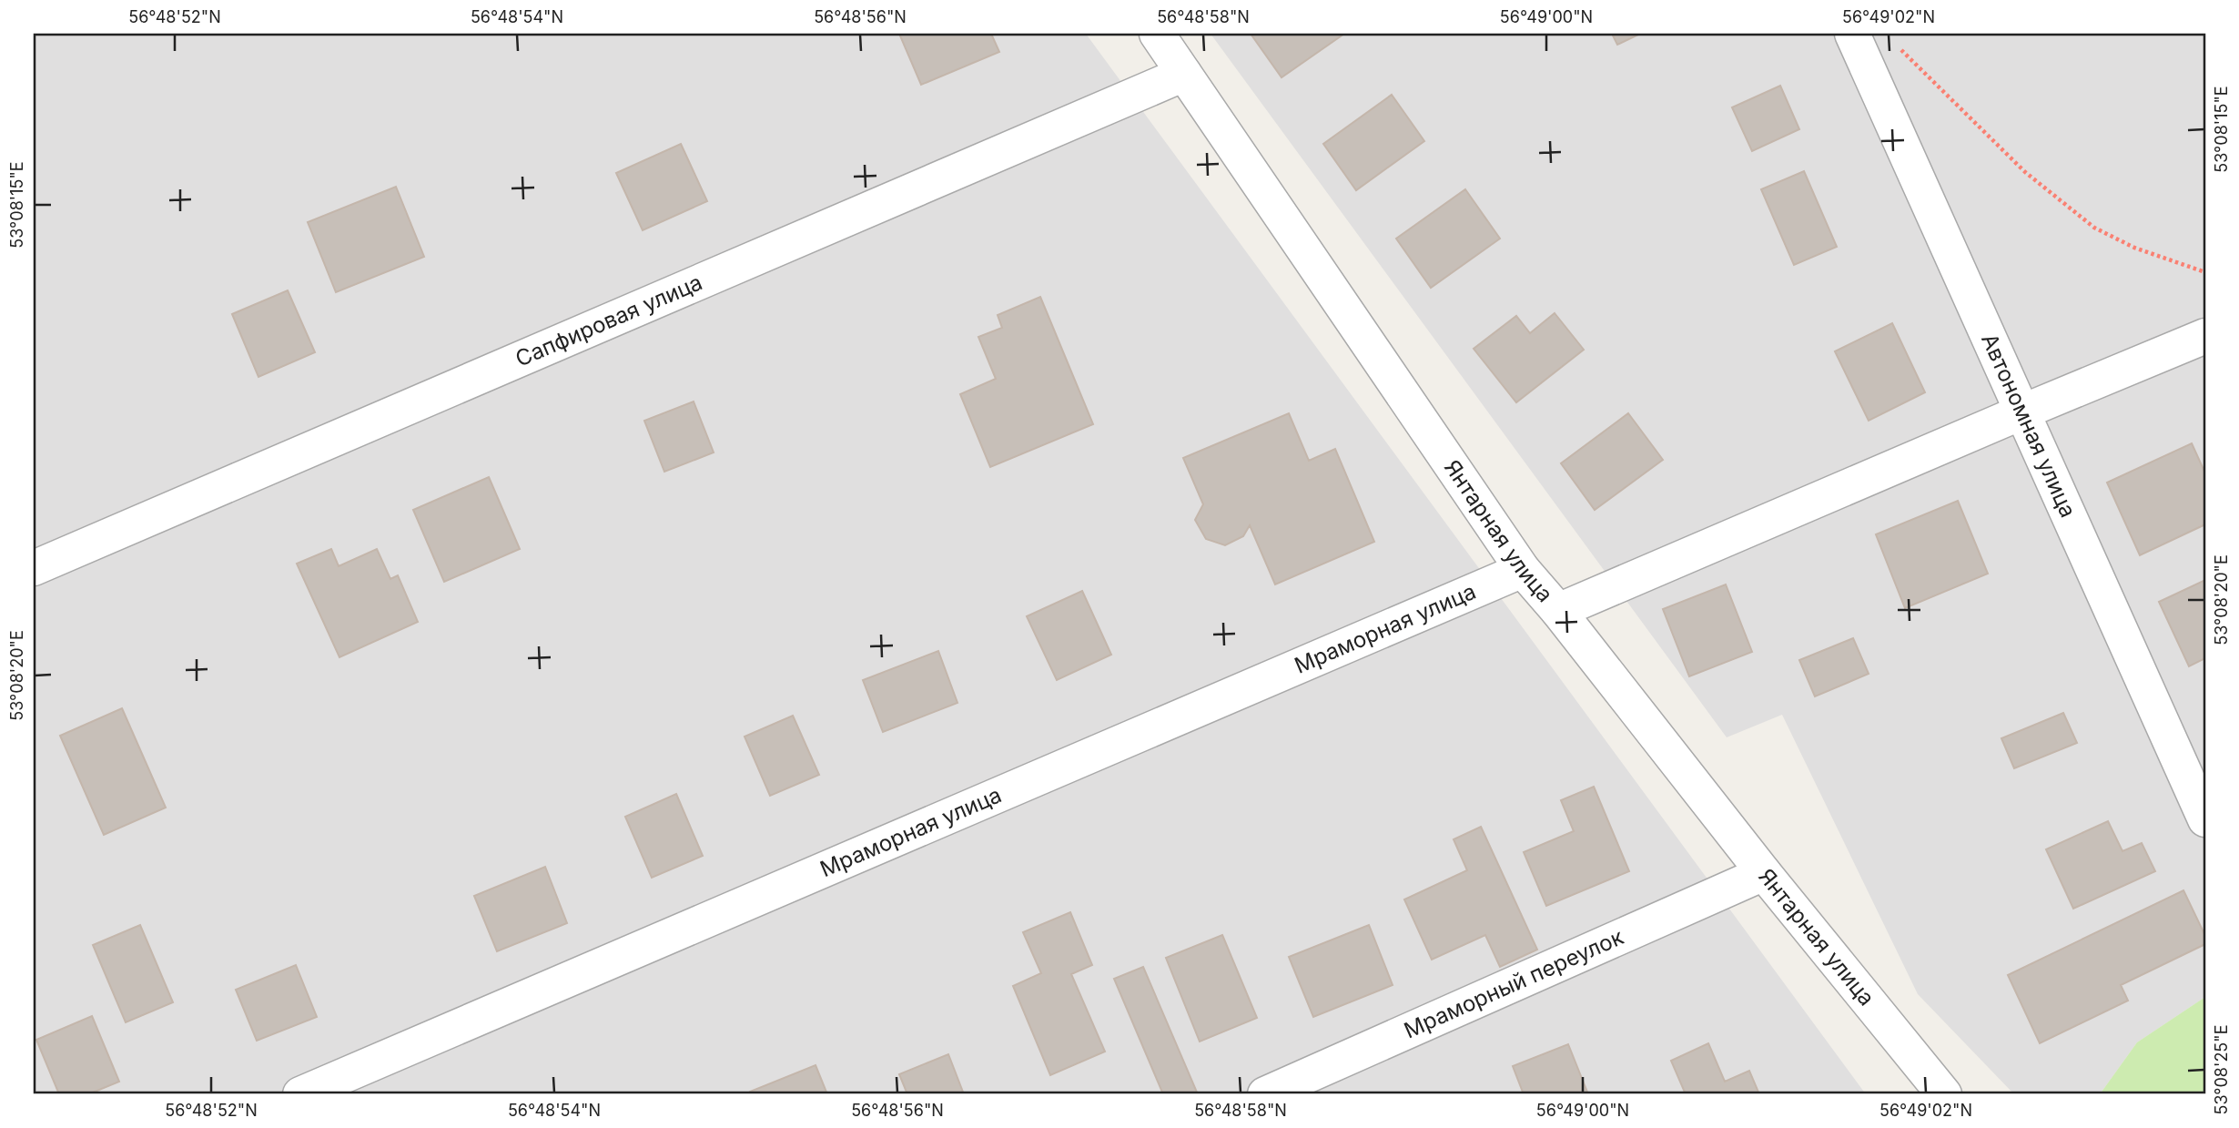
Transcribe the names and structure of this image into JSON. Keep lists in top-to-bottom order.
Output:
{
  "streets": {
    "street": [
      "Сапфировая улица",
      "Автономная улица",
      "Янтарная улица",
      "Мраморная улица",
      "Мраморный переулок"
    ]
  },
  "crossings": [
    ["Сапфировая улица", "Янтарная улица"],
    ["Янтарная улица", "Мраморная улица"],
    ["Янтарная улица", "Мраморный переулок"]
  ],
  "coordinates": [
    "56°48'52\"N",
    "56°48'54\"N",
    "56°48'56\"N",
    "56°48'58\"N",
    "56°49'00\"N",
    "56°49'02\"N",
    "53°08'15\"E",
    "53°08'20\"E",
    "53°08'25\"E"
  ]
}
